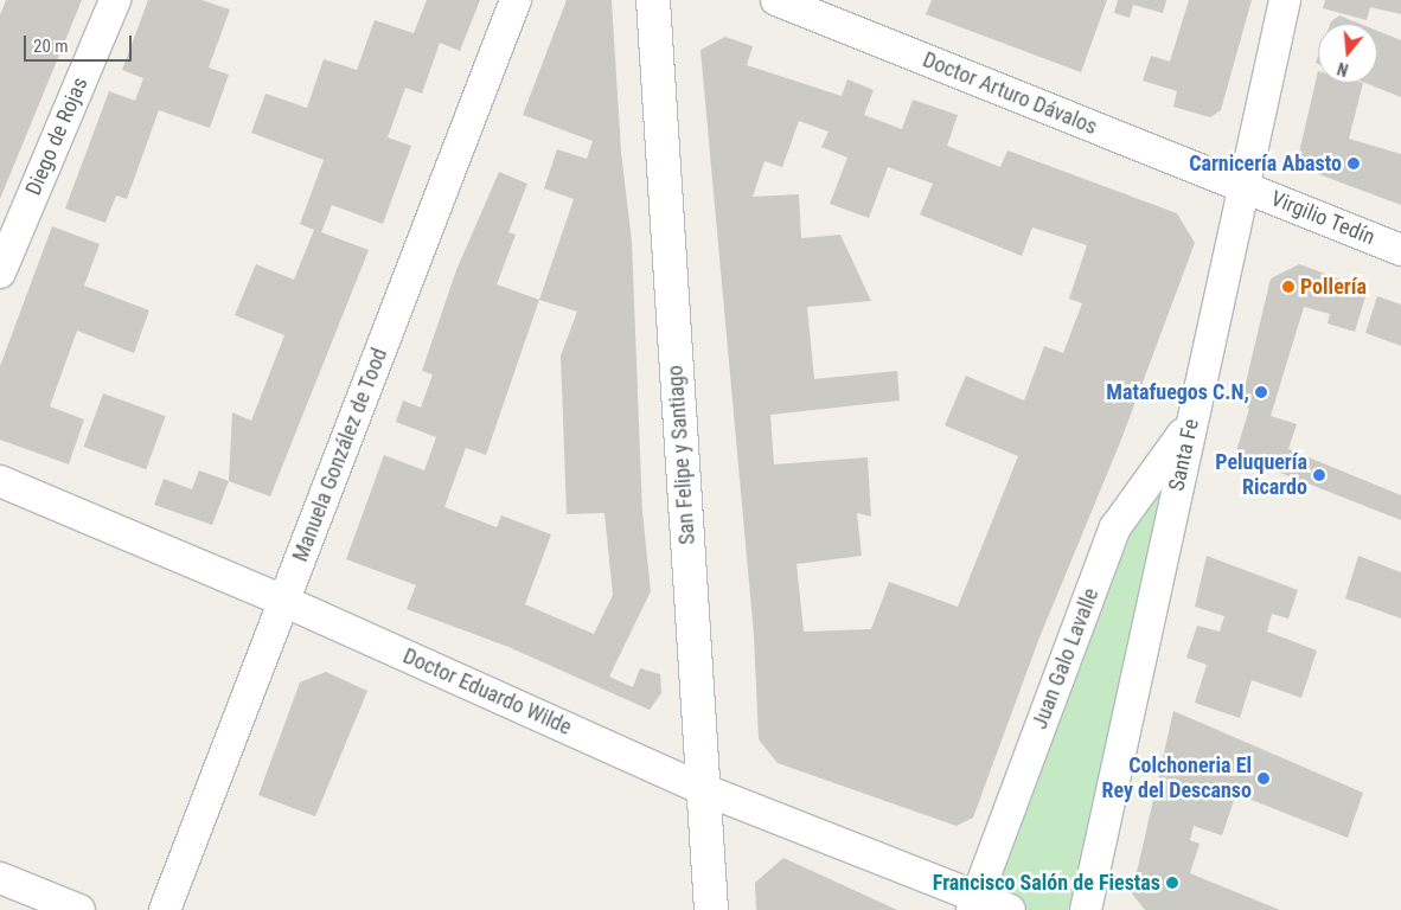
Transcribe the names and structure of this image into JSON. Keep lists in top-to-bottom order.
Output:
{
  "streets": {
    "street": [
      "Doctor Arturo Dávalos",
      "Diego de Rojas",
      "Virgilio Tedín",
      "Manuela González de Tood",
      "San Felipe y Santiago",
      "Santa Fe",
      "Juan Galo Lavalle",
      "Doctor Eduardo Wilde"
    ]
  },
  "crossings": [
    ["Doctor Arturo Dávalos", "Virgilio Tedín"],
    ["Doctor Arturo Dávalos", "Santa Fe"],
    ["Virgilio Tedín", "Santa Fe"],
    ["Manuela González de Tood", "Doctor Eduardo Wilde"],
    ["San Felipe y Santiago", "Doctor Eduardo Wilde"],
    ["Santa Fe", "Juan Galo Lavalle"],
    ["Juan Galo Lavalle", "Doctor Eduardo Wilde"]
  ],
  "places": [
    "Carnicería Abasto",
    "Pollería",
    "Matafuegos C.N,",
    "Peluquería Ricardo",
    "Colchoneria El Rey del Descanso",
    "Francisco Salón de Fiestas"
  ],
  "scale_bar": "20 m",
  "north": "bottom"
}
